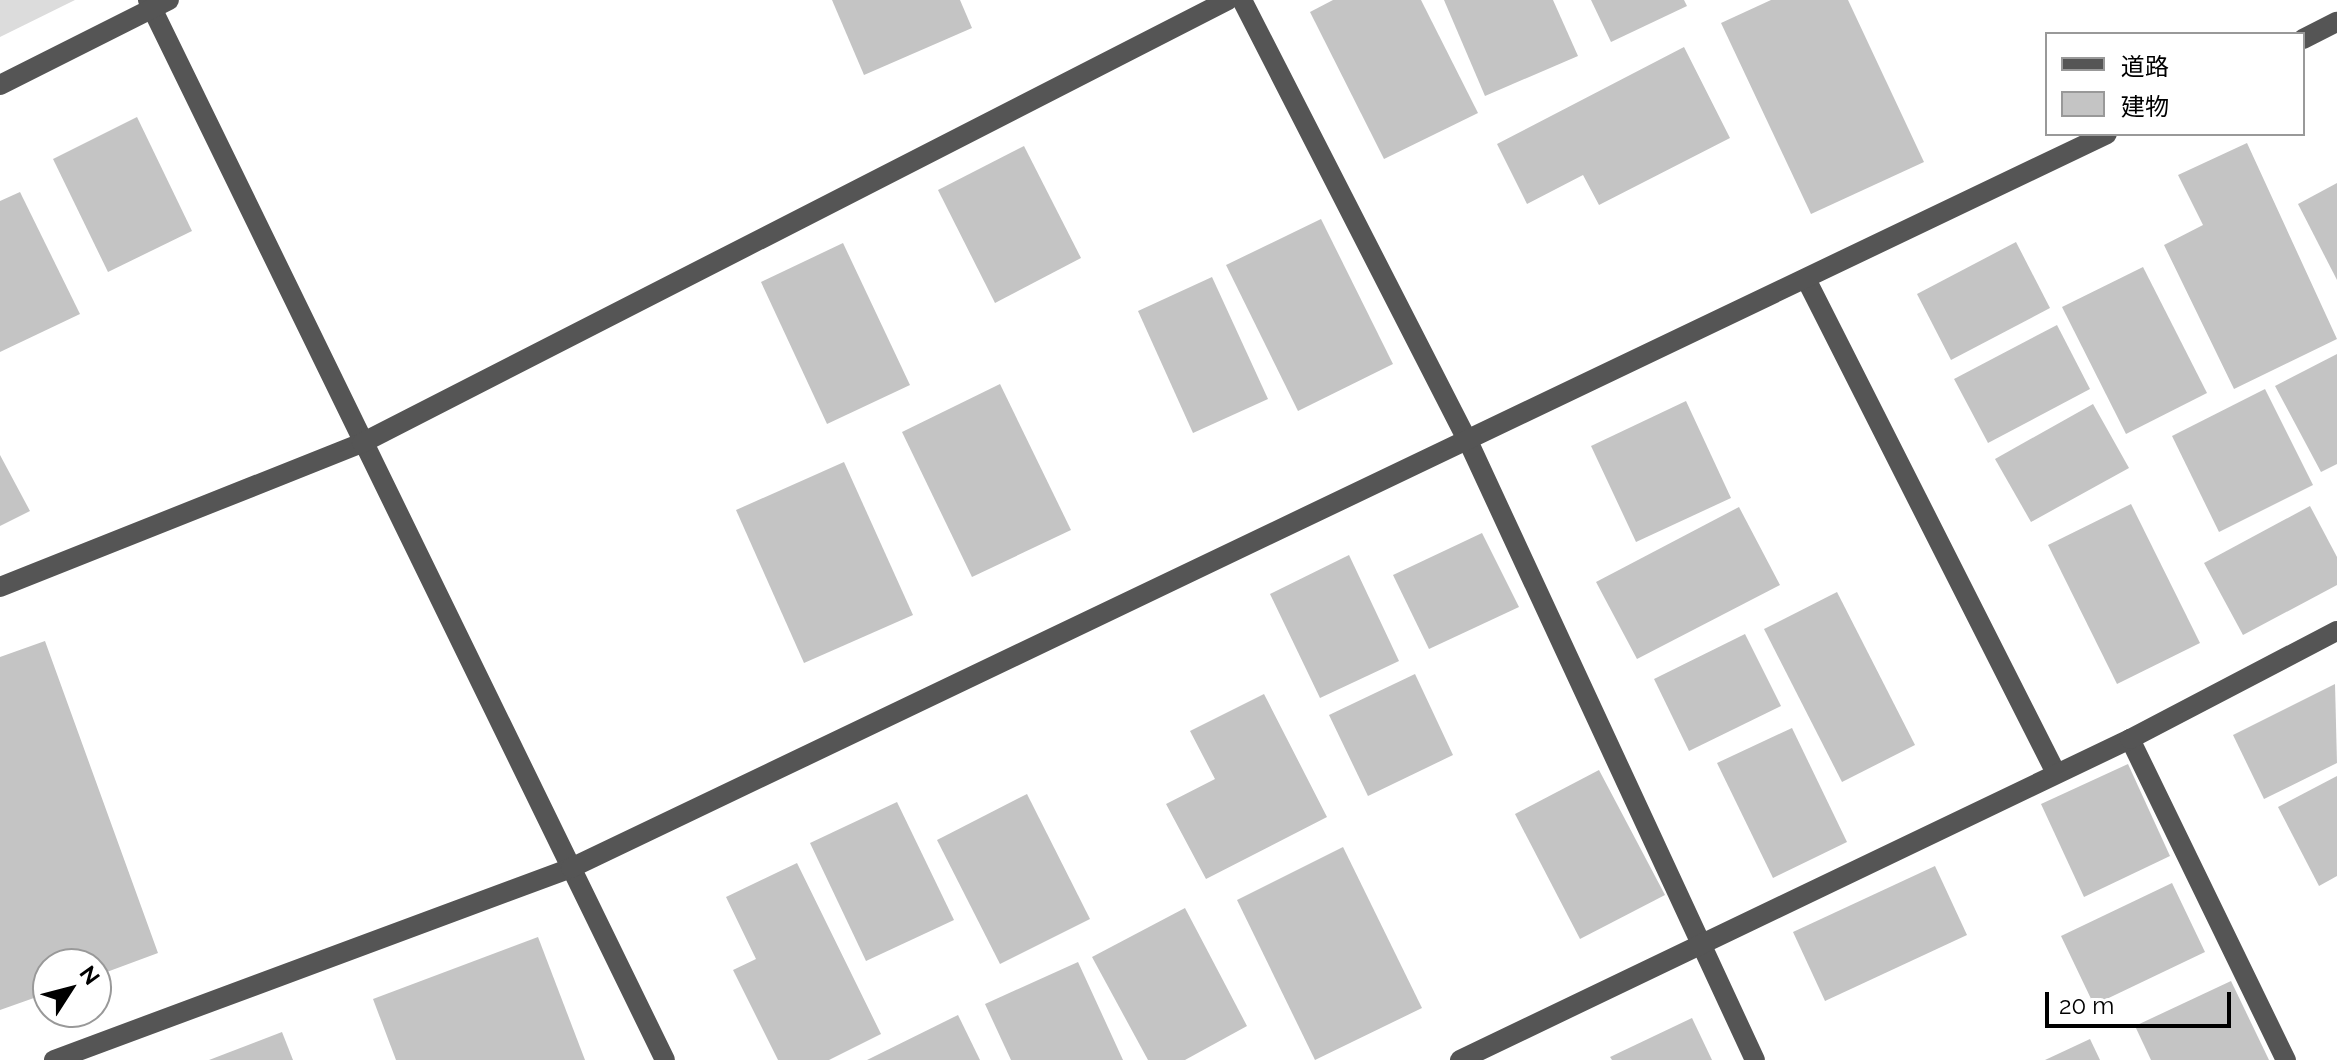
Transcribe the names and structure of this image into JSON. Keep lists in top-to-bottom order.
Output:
{
  "legend": ["道路", "建物"],
  "scale_bar": "20 m",
  "north": "top right"
}
